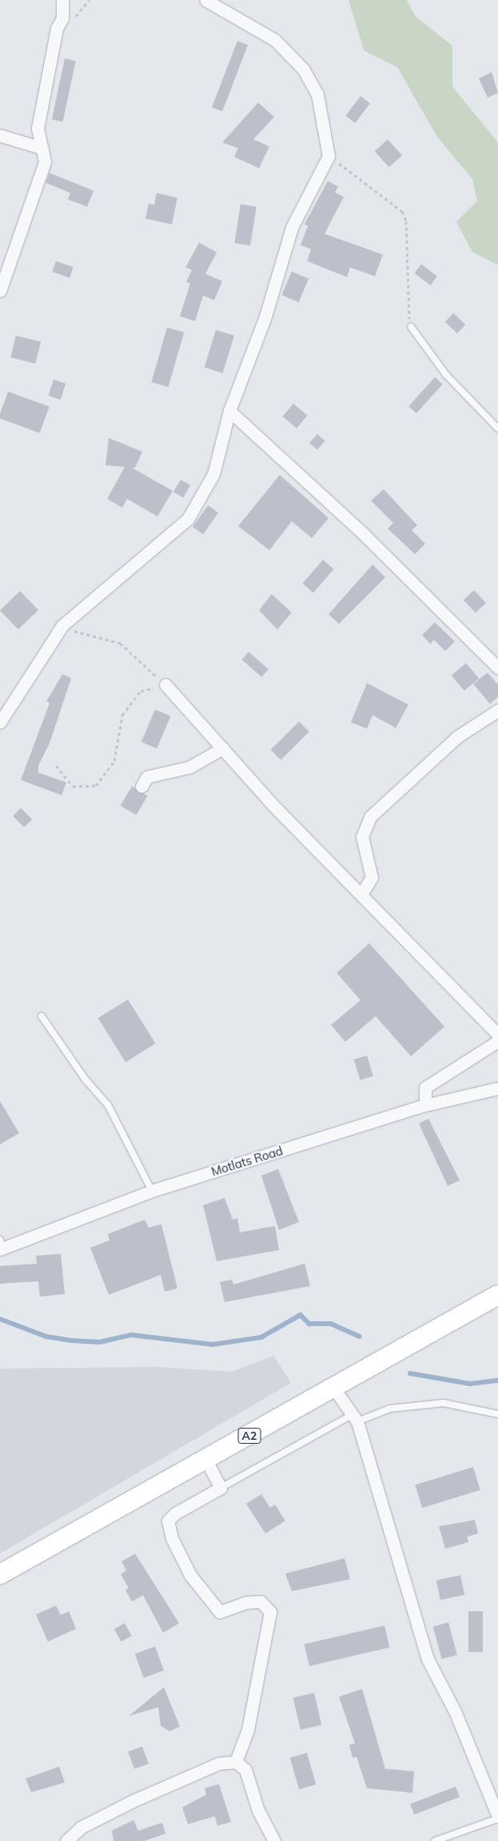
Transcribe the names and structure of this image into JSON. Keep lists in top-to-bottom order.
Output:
{
  "streets": {
    "main road": ["A2"],
    "street": ["Motlats Road"]
  }
}
